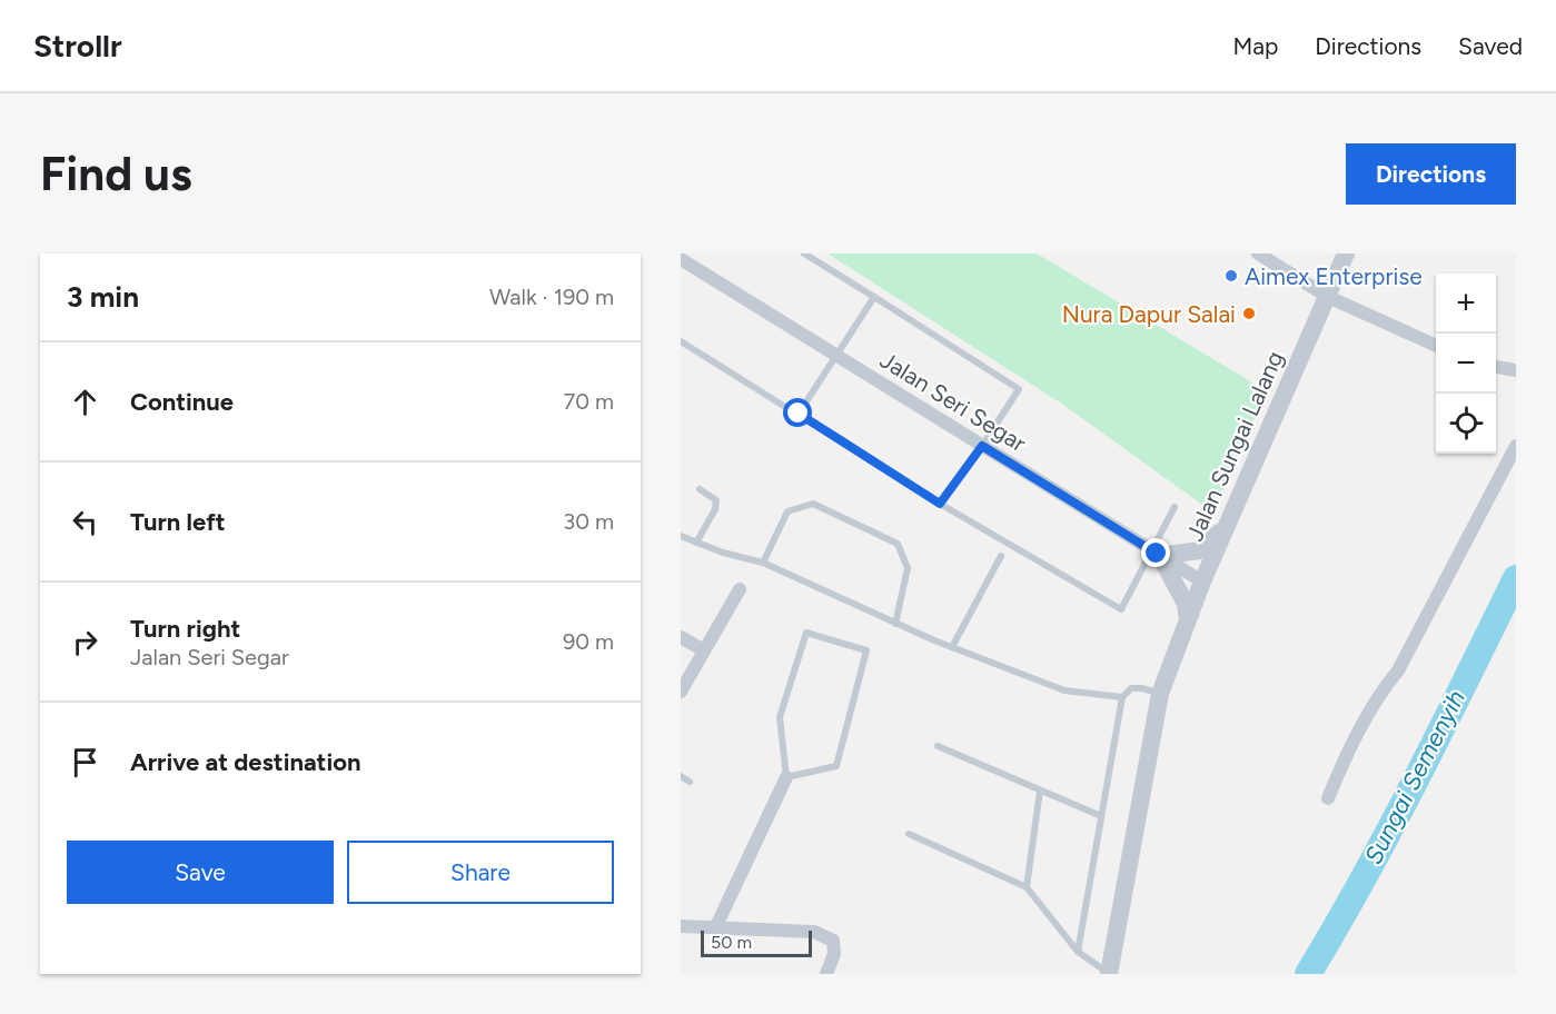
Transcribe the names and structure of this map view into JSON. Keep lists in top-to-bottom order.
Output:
{
  "streets": {
    "street": ["Jalan Seri Segar", "Jalan Sungai Lalang"]
  },
  "crossings": [
    ["Jalan Seri Segar", "Jalan Sungai Lalang"]
  ],
  "water": ["Sungai Semenyih"],
  "places": ["Aimex Enterprise", "Nura Dapur Salai"],
  "scale_bar": "50 m",
  "page": {
    "header": "Strollr",
    "nav": ["Map", "Directions", "Saved"],
    "buttons": [
      "Directions",
      ["Save", "Share"]
    ],
    "title": "Find us",
    "heading": ["3 min", "Walk · 190 m"],
    "map_buttons": ["+", "−"],
    "list": [
      ["Continue", "70 m"],
      ["Turn left", "30 m"],
      ["Turn right", "Jalan Seri Segar", "90 m"],
      "Arrive at destination"
    ],
    "scale": "50 m"
  }
}
